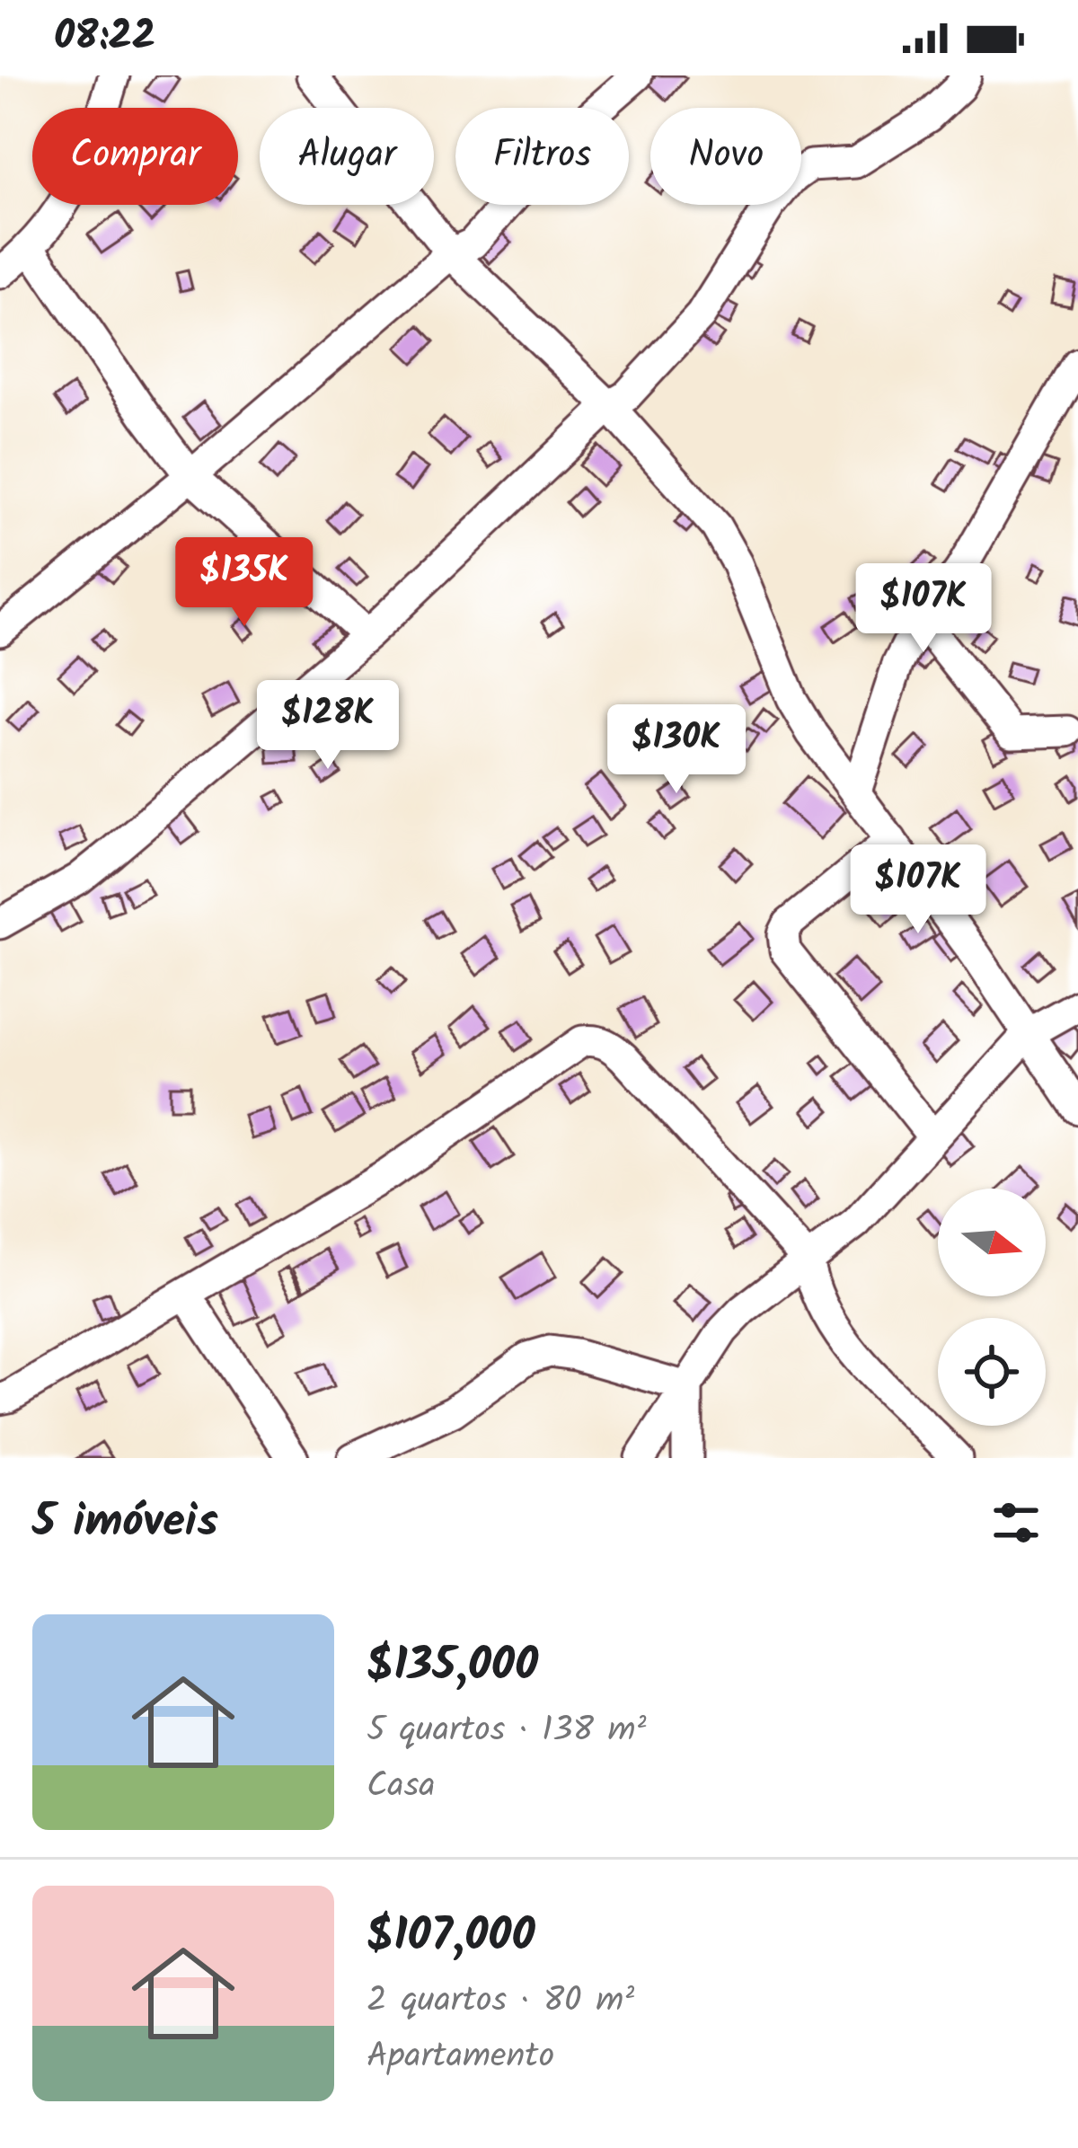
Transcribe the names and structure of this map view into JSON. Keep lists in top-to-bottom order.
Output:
{
  "north": "right",
  "page": {
    "status": "08:22",
    "chip": [
      "Comprar",
      "Alugar",
      "Filtros",
      "Novo"
    ],
    "price": [
      "$135K",
      "$107K",
      "$128K",
      "$130K",
      "$107K"
    ],
    "heading": "5 imóveis",
    "list": [
      {
        "name": "$135,000",
        "note": "5 quartos · 138 m² · Casa"
      },
      {
        "name": "$107,000",
        "note": "2 quartos · 80 m² · Apartamento"
      }
    ]
  }
}
